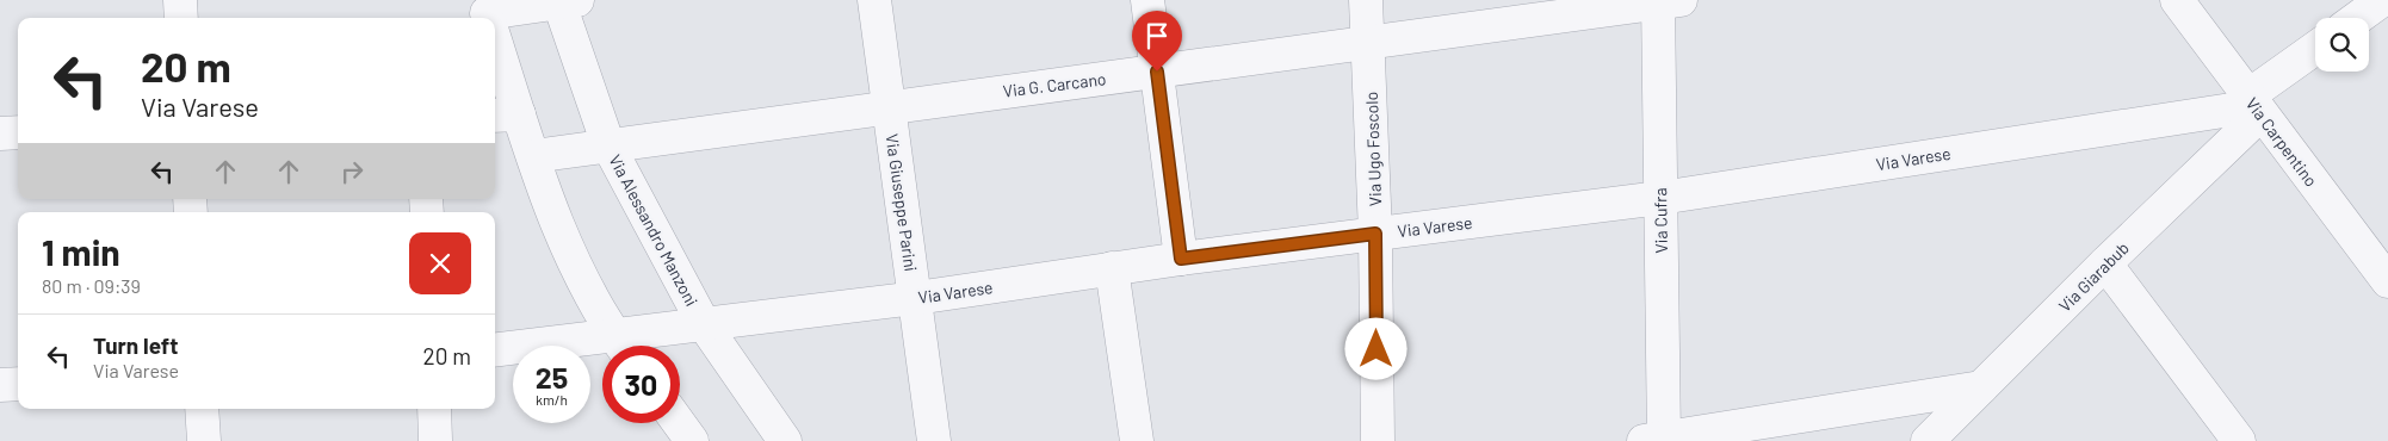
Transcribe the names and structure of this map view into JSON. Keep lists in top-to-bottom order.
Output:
{
  "streets": {
    "street": [
      "Via G. Carcano",
      "Via Carpentino",
      "Via Ugo Foscolo",
      "Via Varese",
      "Via Giuseppe Parini",
      "Via Cufra",
      "Via Alessandro Manzoni",
      "Via Giarabub"
    ]
  },
  "crossings": [
    ["Via G. Carcano", "Via Ugo Foscolo"],
    ["Via G. Carcano", "Via Giuseppe Parini"],
    ["Via G. Carcano", "Via Cufra"],
    ["Via G. Carcano", "Via Alessandro Manzoni"],
    ["Via Carpentino", "Via Varese"],
    ["Via Carpentino", "Via Giarabub"],
    ["Via Ugo Foscolo", "Via Varese"],
    ["Via Varese", "Via Giuseppe Parini"],
    ["Via Varese", "Via Cufra"],
    ["Via Varese", "Via Alessandro Manzoni"],
    ["Via Varese", "Via Giarabub"]
  ],
  "page": {
    "turn": ["20 m", "Via Varese"],
    "heading": ["1 min", "80 m · 09:39"],
    "list": [
      {
        "name": "Turn left",
        "note": "Via Varese",
        "value": "20 m"
      }
    ],
    "speed": "25 km/h",
    "limit": "30"
  }
}
